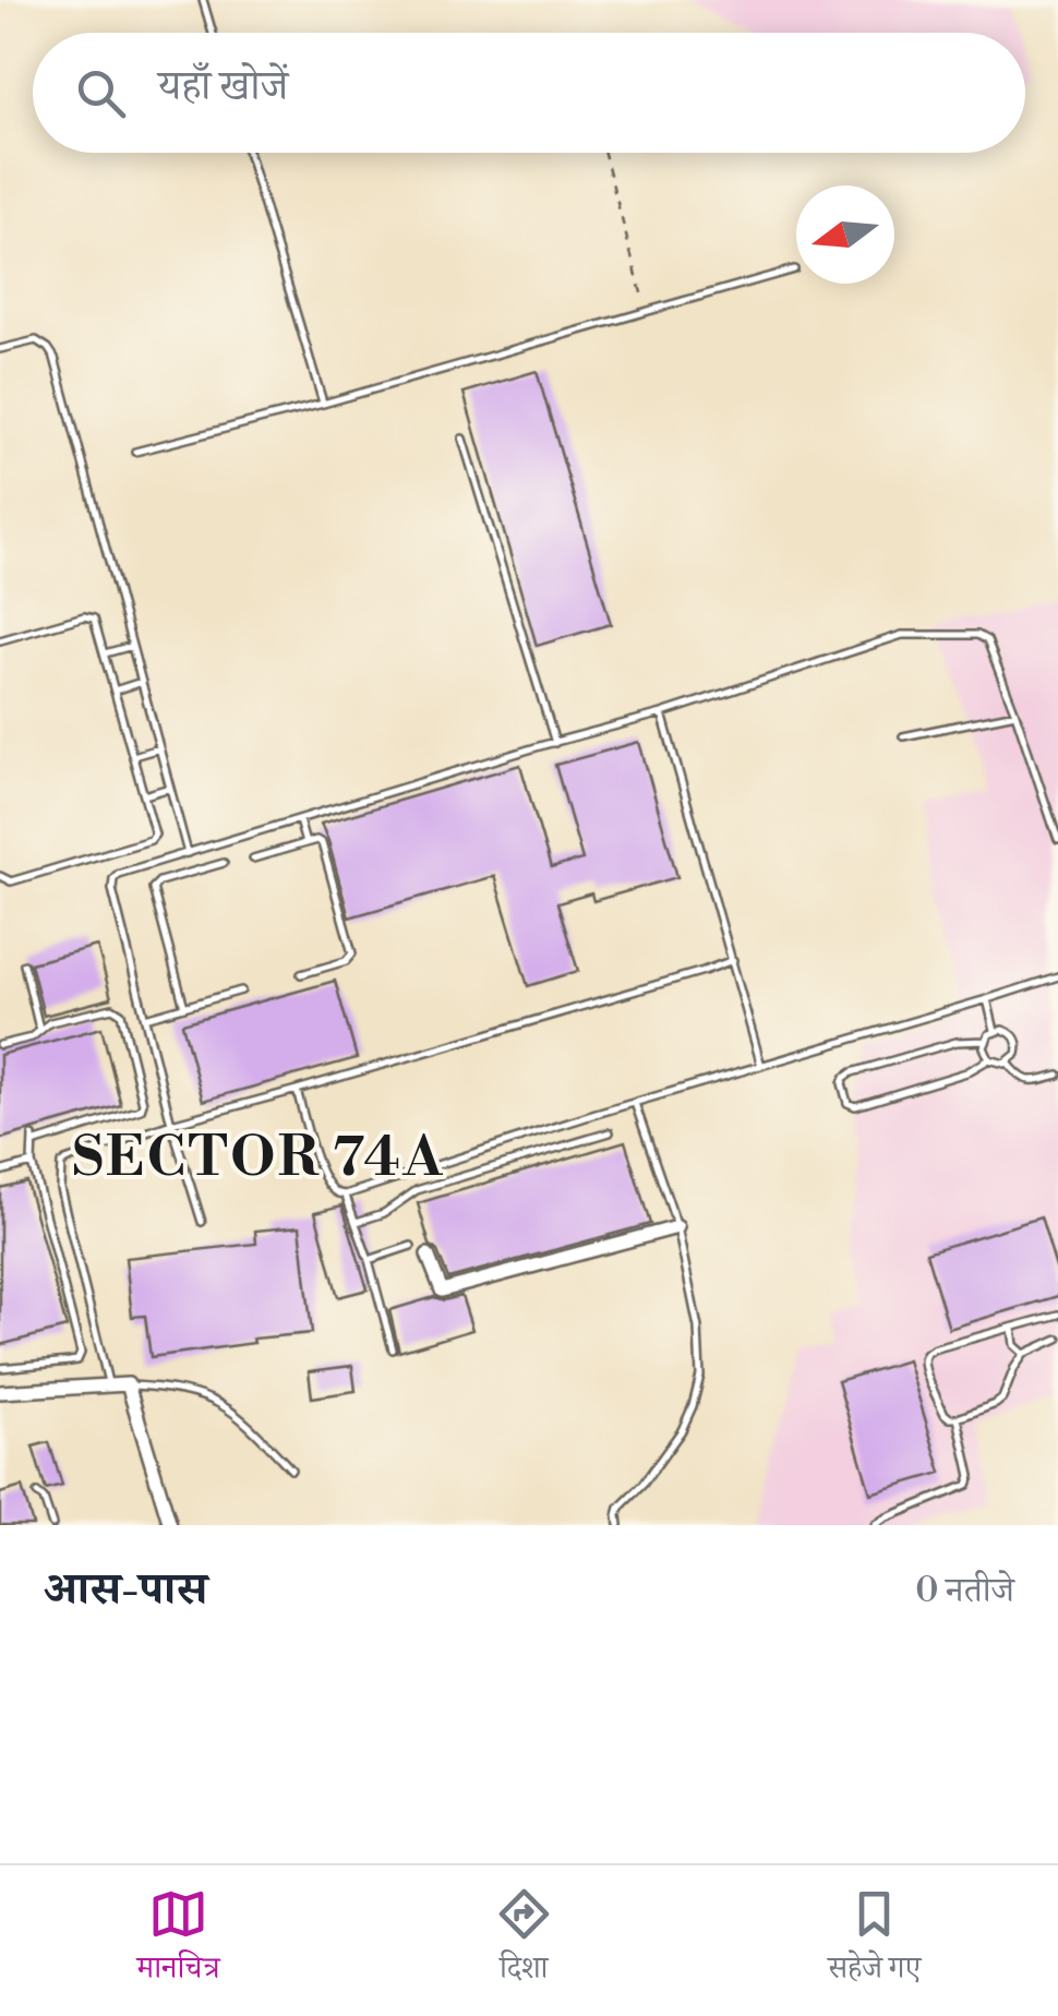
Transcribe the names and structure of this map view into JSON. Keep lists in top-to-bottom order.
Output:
{
  "districts": ["SECTOR 74A"],
  "north": "left",
  "page": {
    "search": "यहाँ खोजें",
    "heading": ["आस-पास", "0 नतीजे"],
    "nav": ["मानचित्र", "दिशा", "सहेजे गए"]
  }
}
